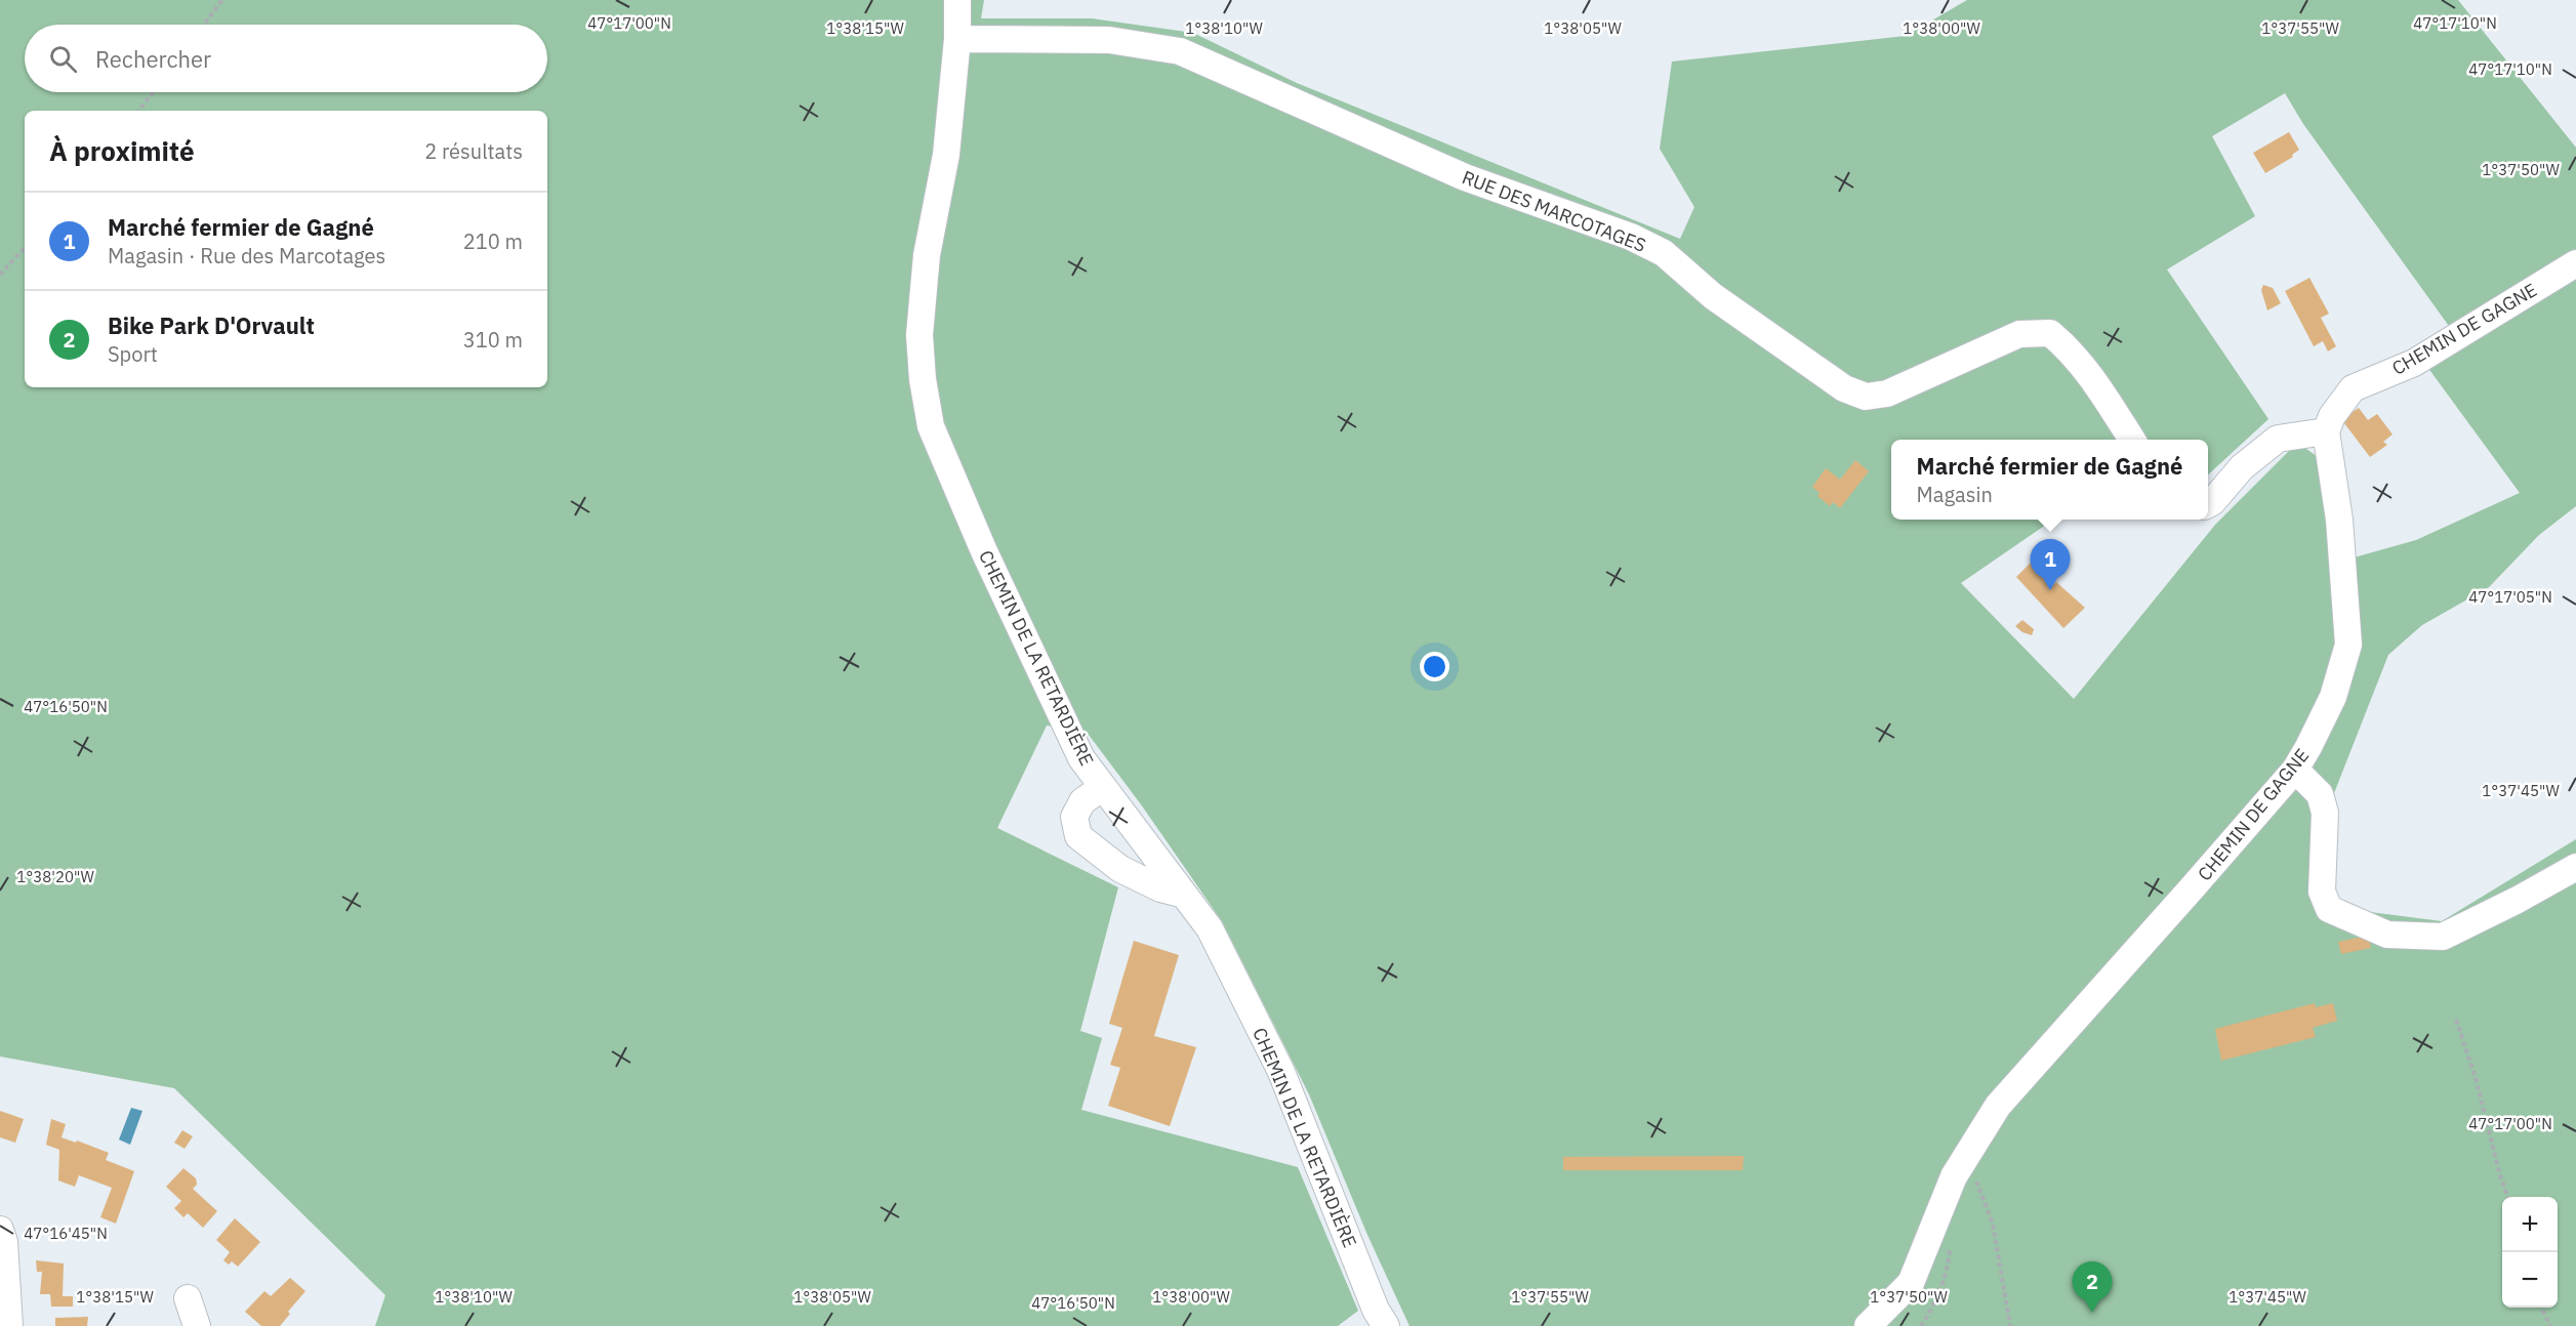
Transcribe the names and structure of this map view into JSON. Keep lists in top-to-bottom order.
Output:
{
  "streets": {
    "street": ["RUE DES MARCOTAGES", "CHEMIN DE GAGNE", "CHEMIN DE LA RETARDIÈRE"]
  },
  "crossings": [
    ["RUE DES MARCOTAGES", "CHEMIN DE LA RETARDIÈRE"]
  ],
  "page": {
    "search": "Rechercher",
    "heading": ["À proximité", "2 résultats"],
    "list": [
      {
        "mark": "1",
        "name": "Marché fermier de Gagné",
        "note": "Magasin · Rue des Marcotages",
        "value": "210 m"
      },
      {
        "mark": "2",
        "name": "Bike Park D'Orvault",
        "note": "Sport",
        "value": "310 m"
      }
    ],
    "popup": ["Marché fermier de Gagné", "Magasin"],
    "pins": ["1", "2"],
    "map_buttons": ["+", "−"]
  },
  "coordinates": [
    "47°17'00\"N",
    "47°17'10\"N",
    "1°38'15\"W",
    "1°38'00\"W",
    "1°38'10\"W",
    "1°38'05\"W",
    "1°37'55\"W",
    "1°37'50\"W",
    "47°17'05\"N",
    "47°16'50\"N",
    "1°37'45\"W",
    "1°38'20\"W",
    "47°16'45\"N"
  ]
}
